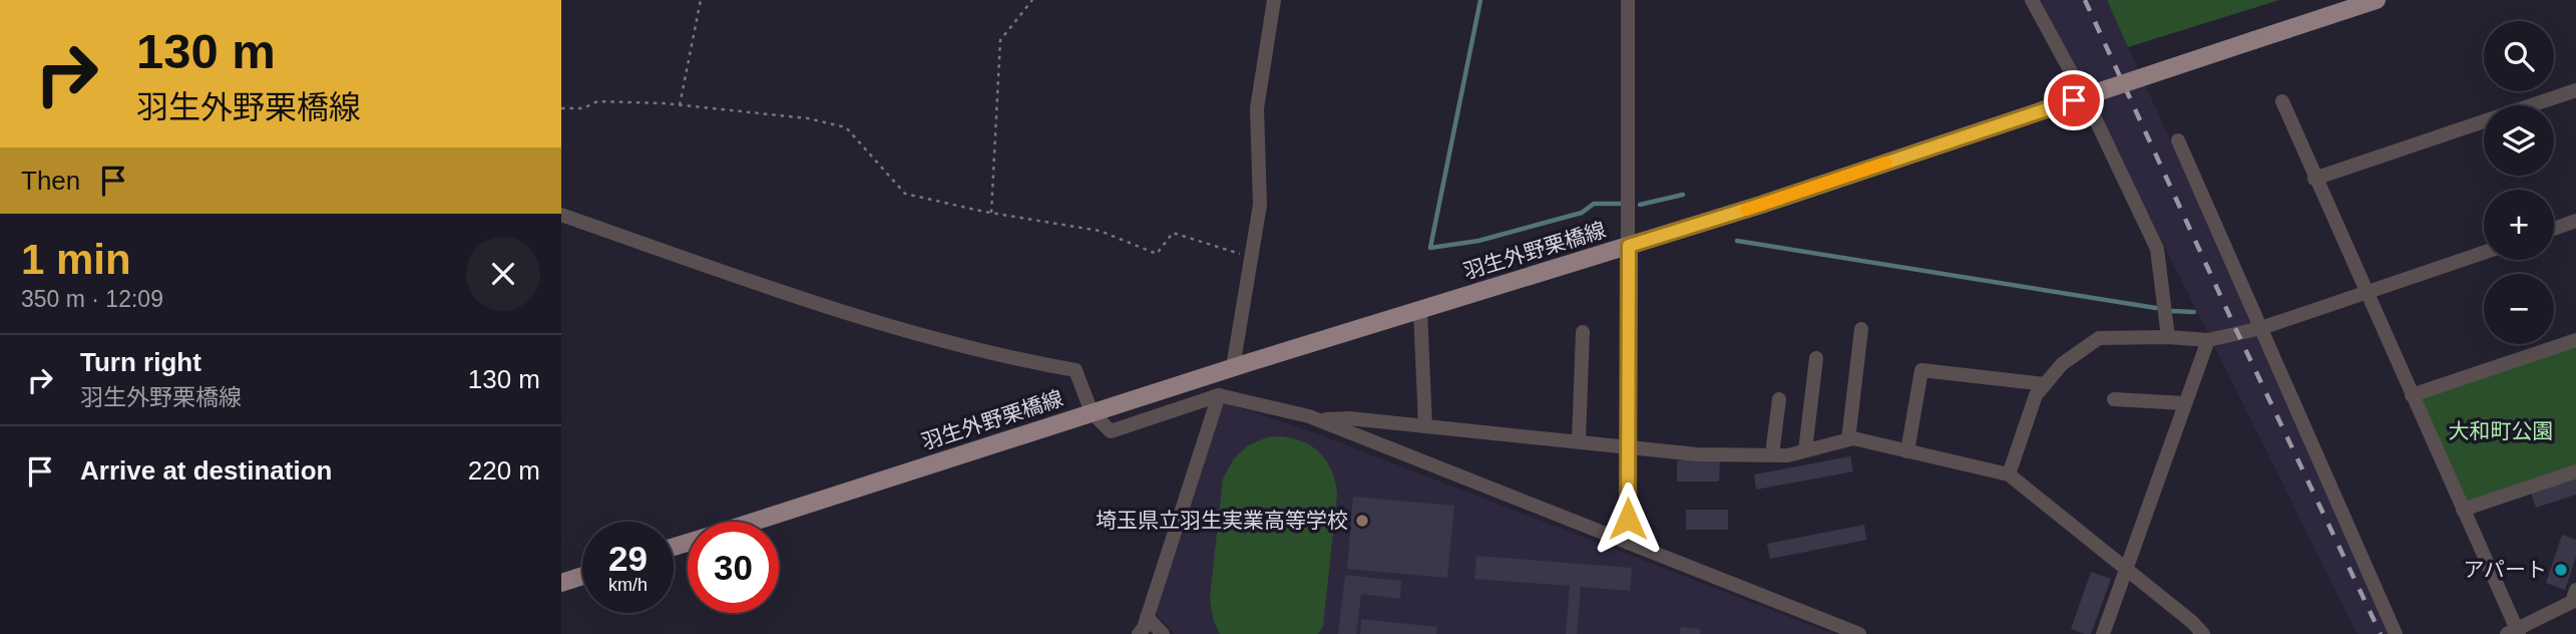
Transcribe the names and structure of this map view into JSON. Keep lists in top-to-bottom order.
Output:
{
  "streets": {
    "main road": ["羽生外野栗橋線"]
  },
  "parks": ["大和町公園"],
  "places": ["埼玉県立羽生実業高等学校", "アパート"],
  "page": {
    "turn": ["130 m", "羽生外野栗橋線"],
    "map_buttons": ["+", "−"],
    "then": "Then",
    "heading": ["1 min", "350 m · 12:09"],
    "list": [
      {
        "name": "Turn right",
        "note": "羽生外野栗橋線",
        "value": "130 m"
      },
      {
        "name": "Arrive at destination",
        "value": "220 m"
      }
    ],
    "speed": "29 km/h",
    "limit": "30"
  }
}
